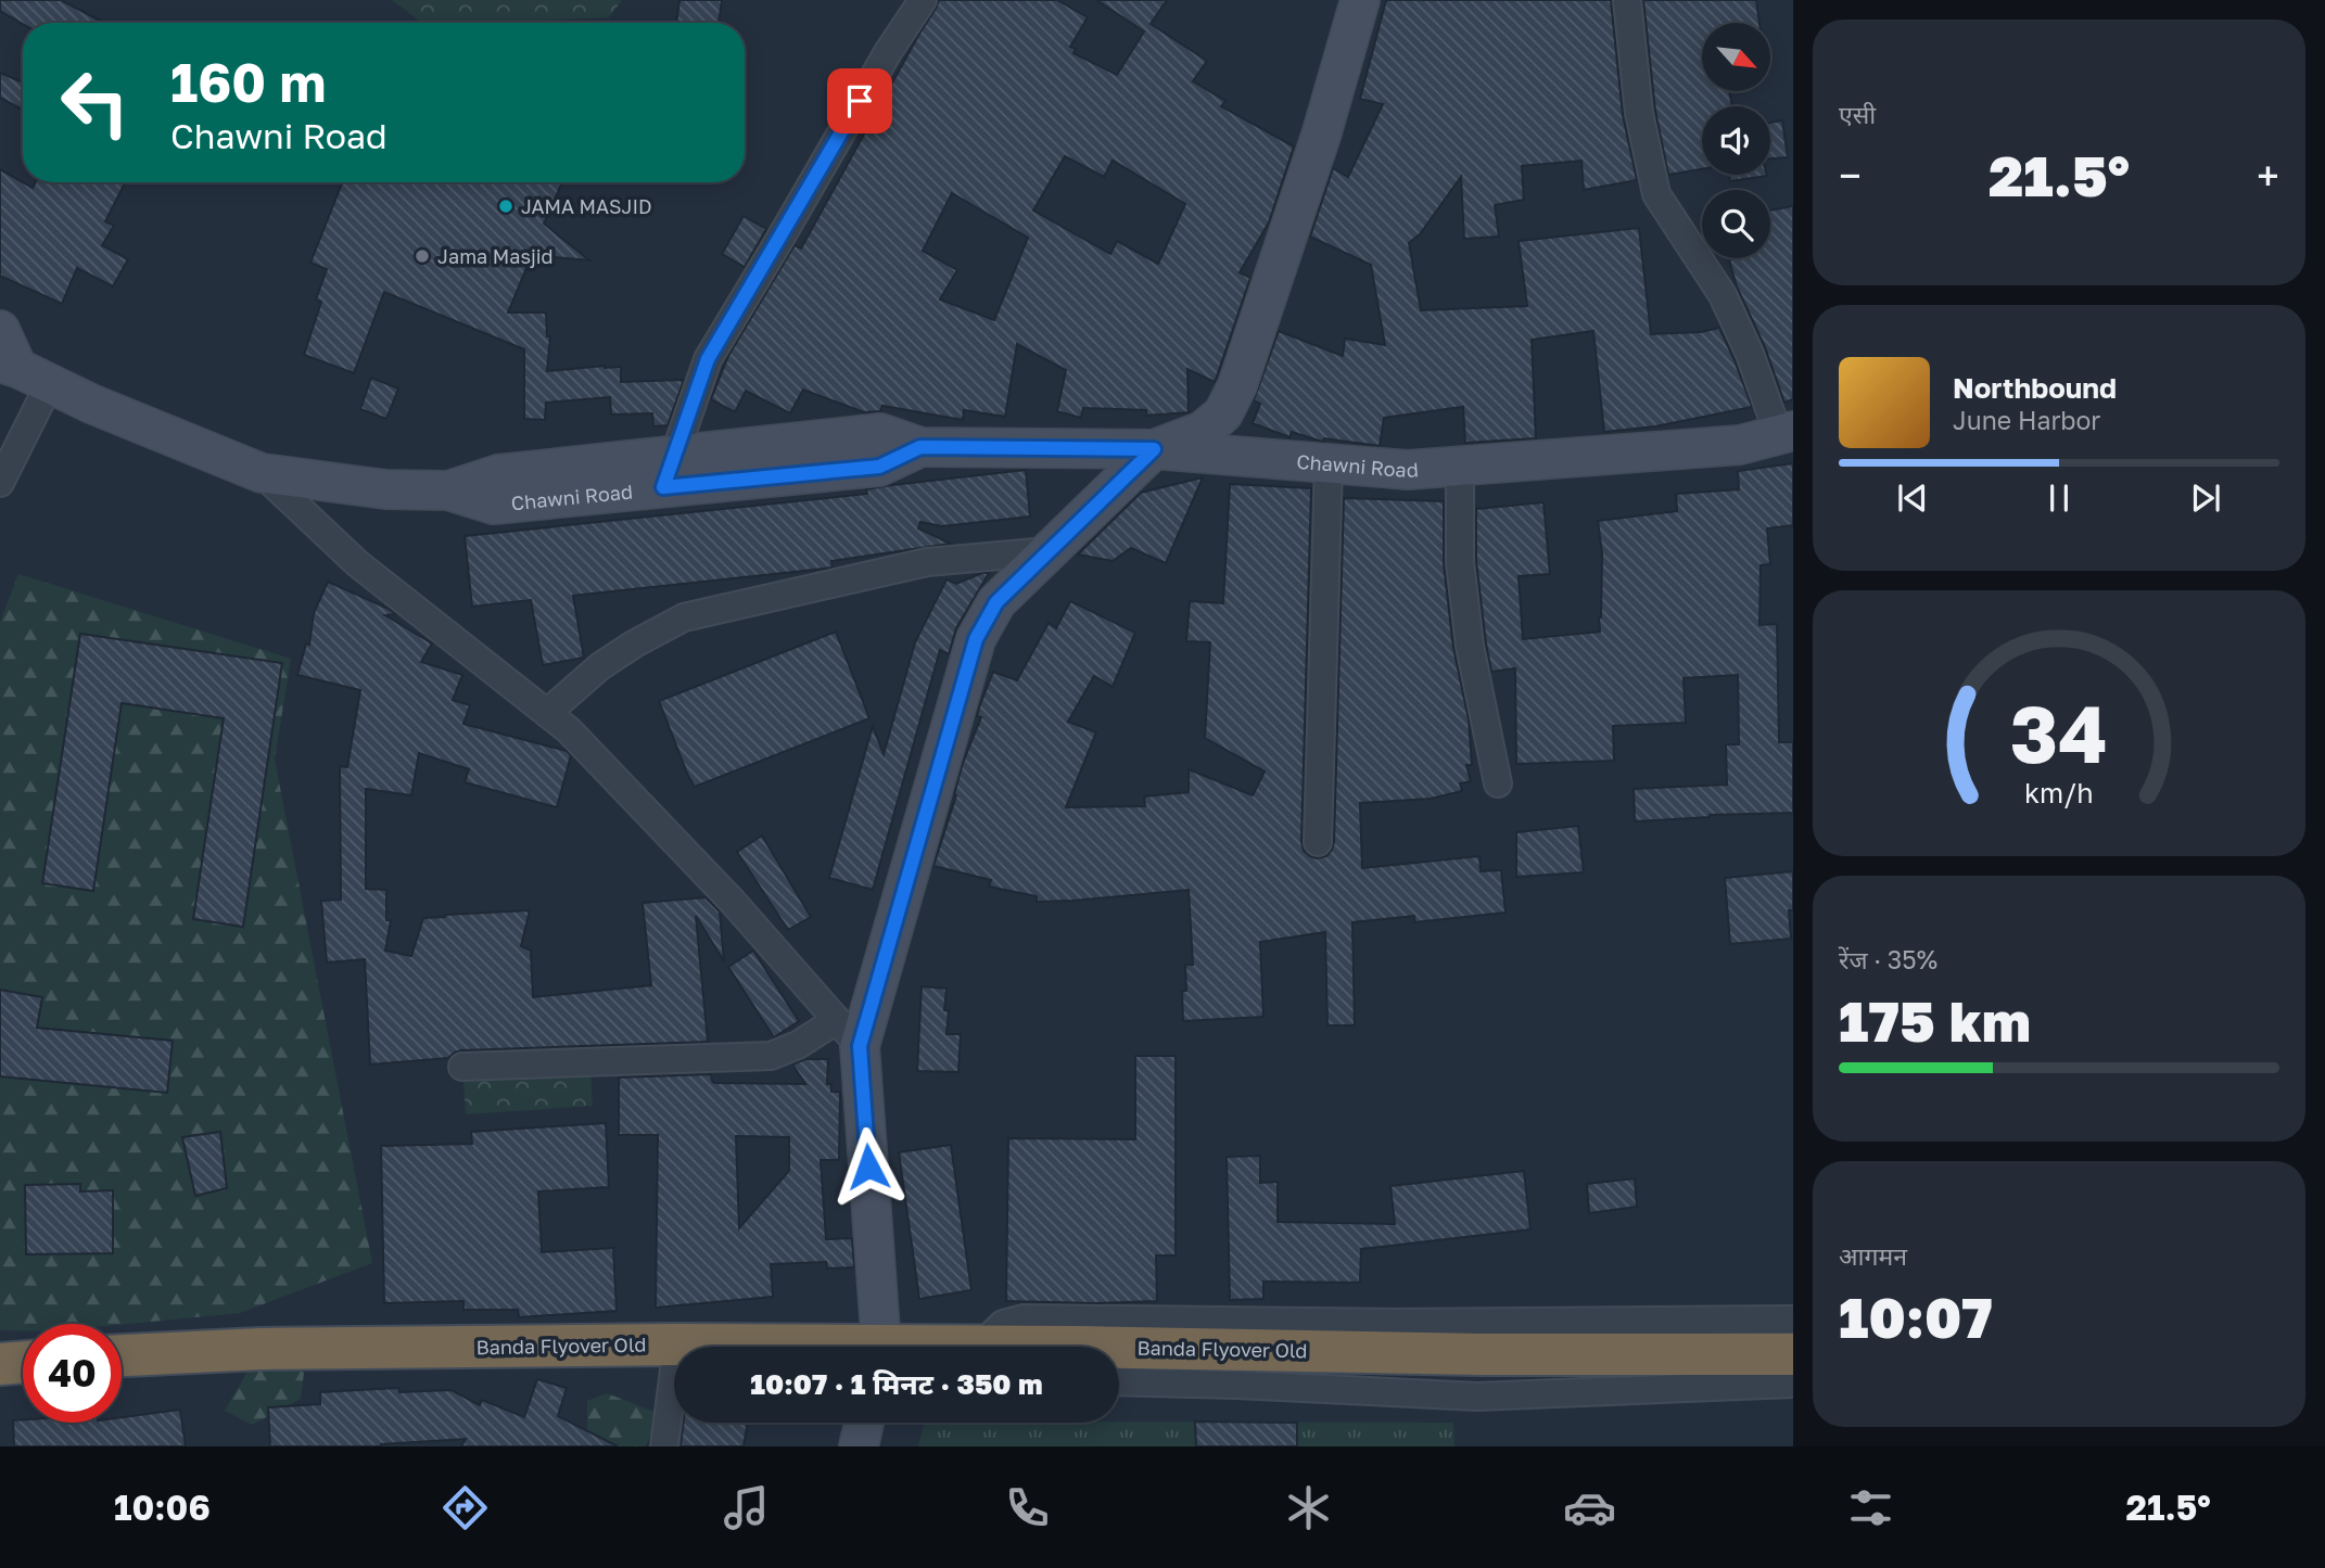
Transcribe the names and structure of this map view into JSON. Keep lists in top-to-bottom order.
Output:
{
  "streets": {
    "highway": ["Banda Flyover Old"],
    "street": ["Chawni Road"]
  },
  "places": ["JAMA MASJID", "Jama Masjid"],
  "north": "bottom right",
  "page": {
    "tile": [
      "एसी",
      ["रेंज · 35%", "175 km"],
      ["आगमन", "10:07"]
    ],
    "turn": ["160 m", "Chawni Road"],
    "heat": ["−", "21.5°", "+"],
    "song": ["Northbound", "June Harbor"],
    "limit": "40",
    "trip": "10:07 · 1 मिनट · 350 m",
    "tabs": ["10:06", "21.5°"],
    "gauge": ["34", "km/h"]
  }
}
